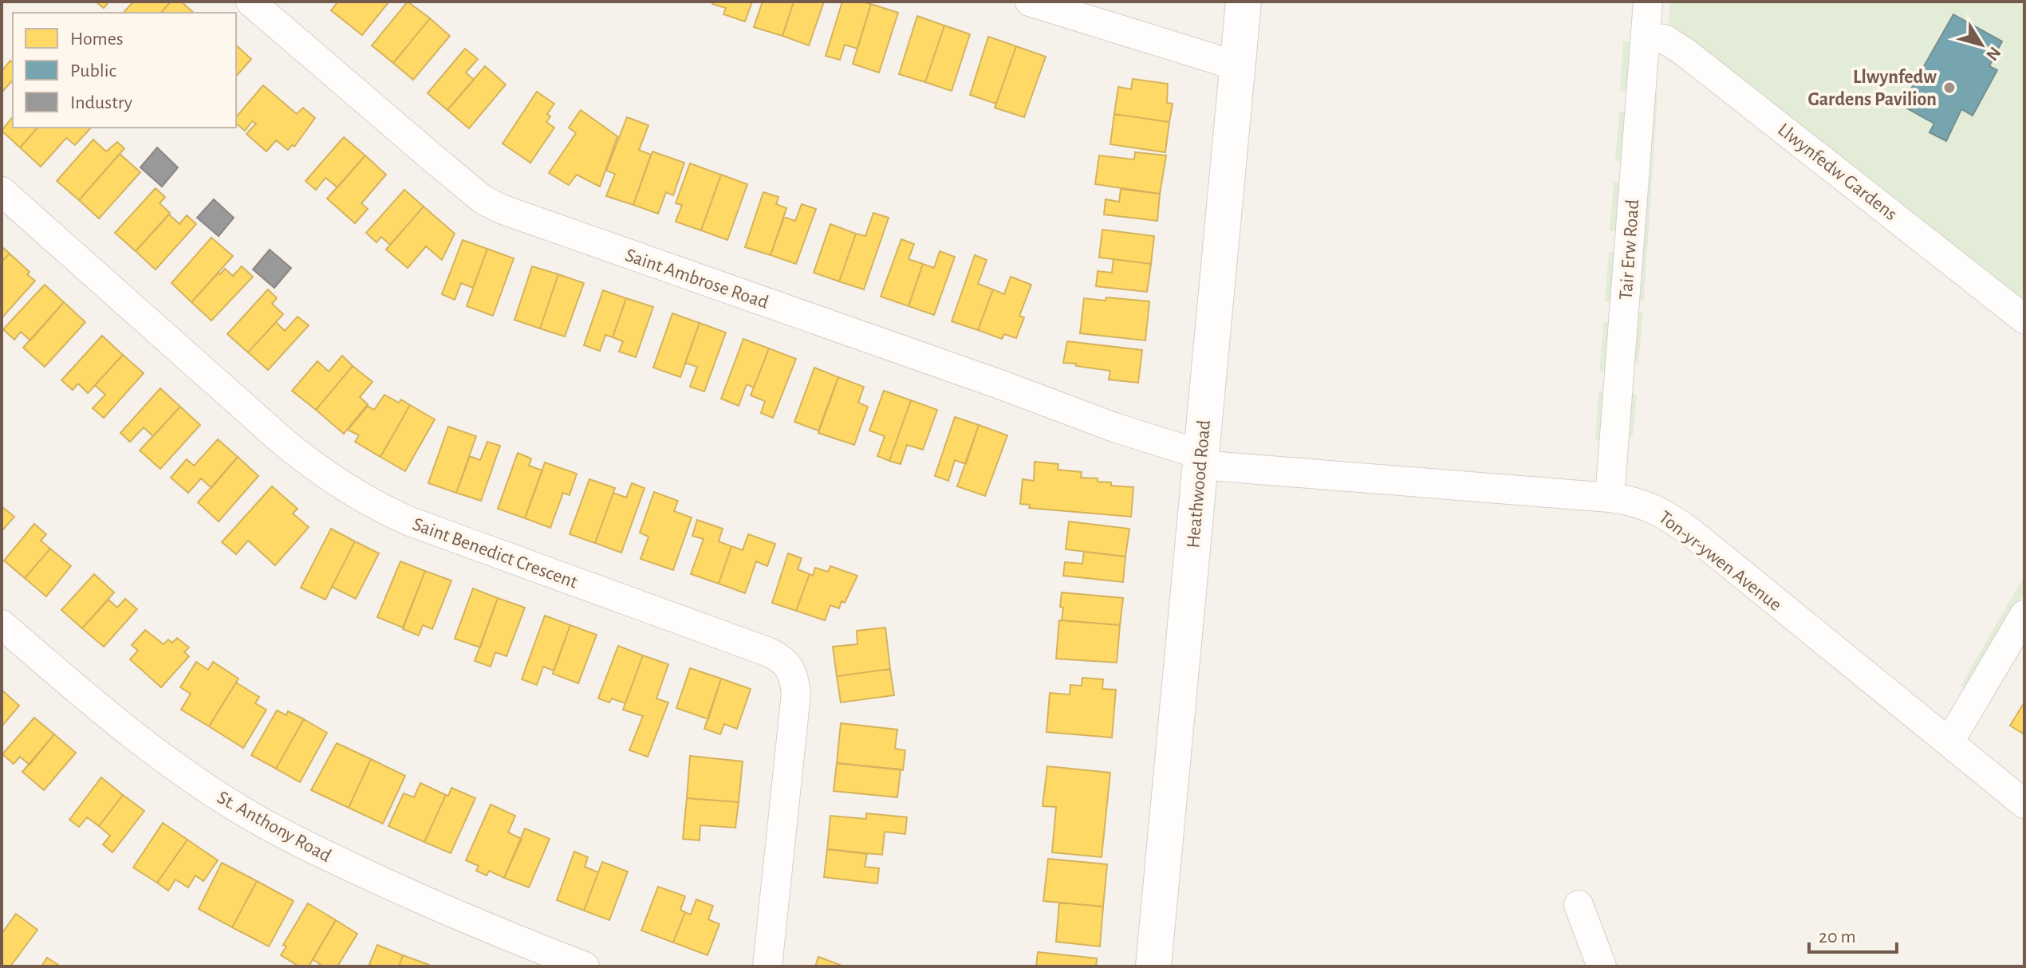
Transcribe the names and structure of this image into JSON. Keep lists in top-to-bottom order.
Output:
{
  "streets": {
    "street": [
      "Llwynfedw Gardens",
      "Tair Erw Road",
      "Saint Ambrose Road",
      "Heathwood Road",
      "Saint Benedict Crescent",
      "Ton-yr-ywen Avenue",
      "St. Anthony Road"
    ]
  },
  "crossings": [
    ["Llwynfedw Gardens", "Tair Erw Road"],
    ["Tair Erw Road", "Ton-yr-ywen Avenue"],
    ["Saint Ambrose Road", "Heathwood Road"],
    ["Saint Ambrose Road", "Ton-yr-ywen Avenue"],
    ["Heathwood Road", "Ton-yr-ywen Avenue"]
  ],
  "places": ["Llwynfedw Gardens Pavilion"],
  "legend": ["Homes", "Public", "Industry"],
  "scale_bar": "20 m",
  "north": "bottom right"
}
